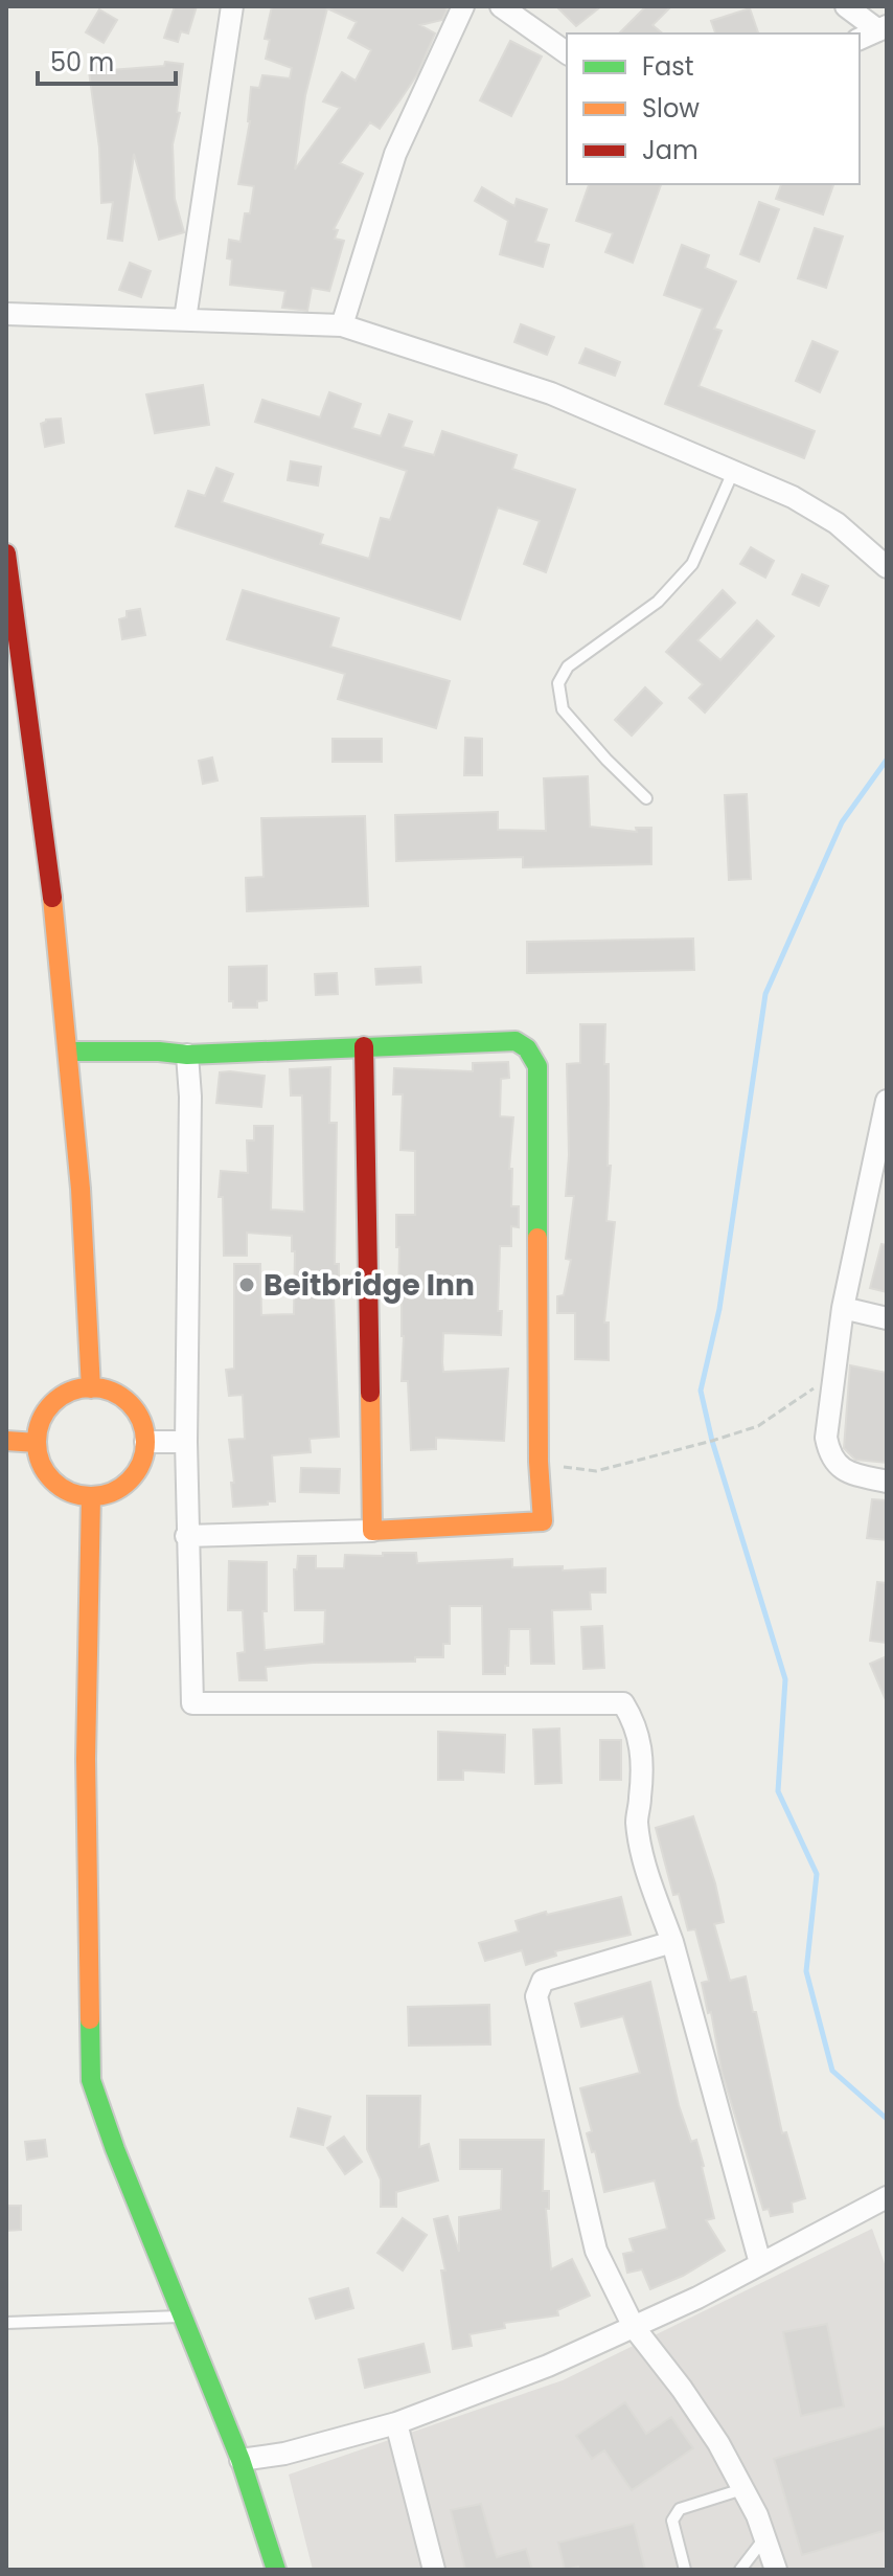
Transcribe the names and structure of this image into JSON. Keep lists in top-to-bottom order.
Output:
{
  "places": ["Beitbridge Inn"],
  "legend": ["Fast", "Slow", "Jam"],
  "scale_bar": "50 m"
}
